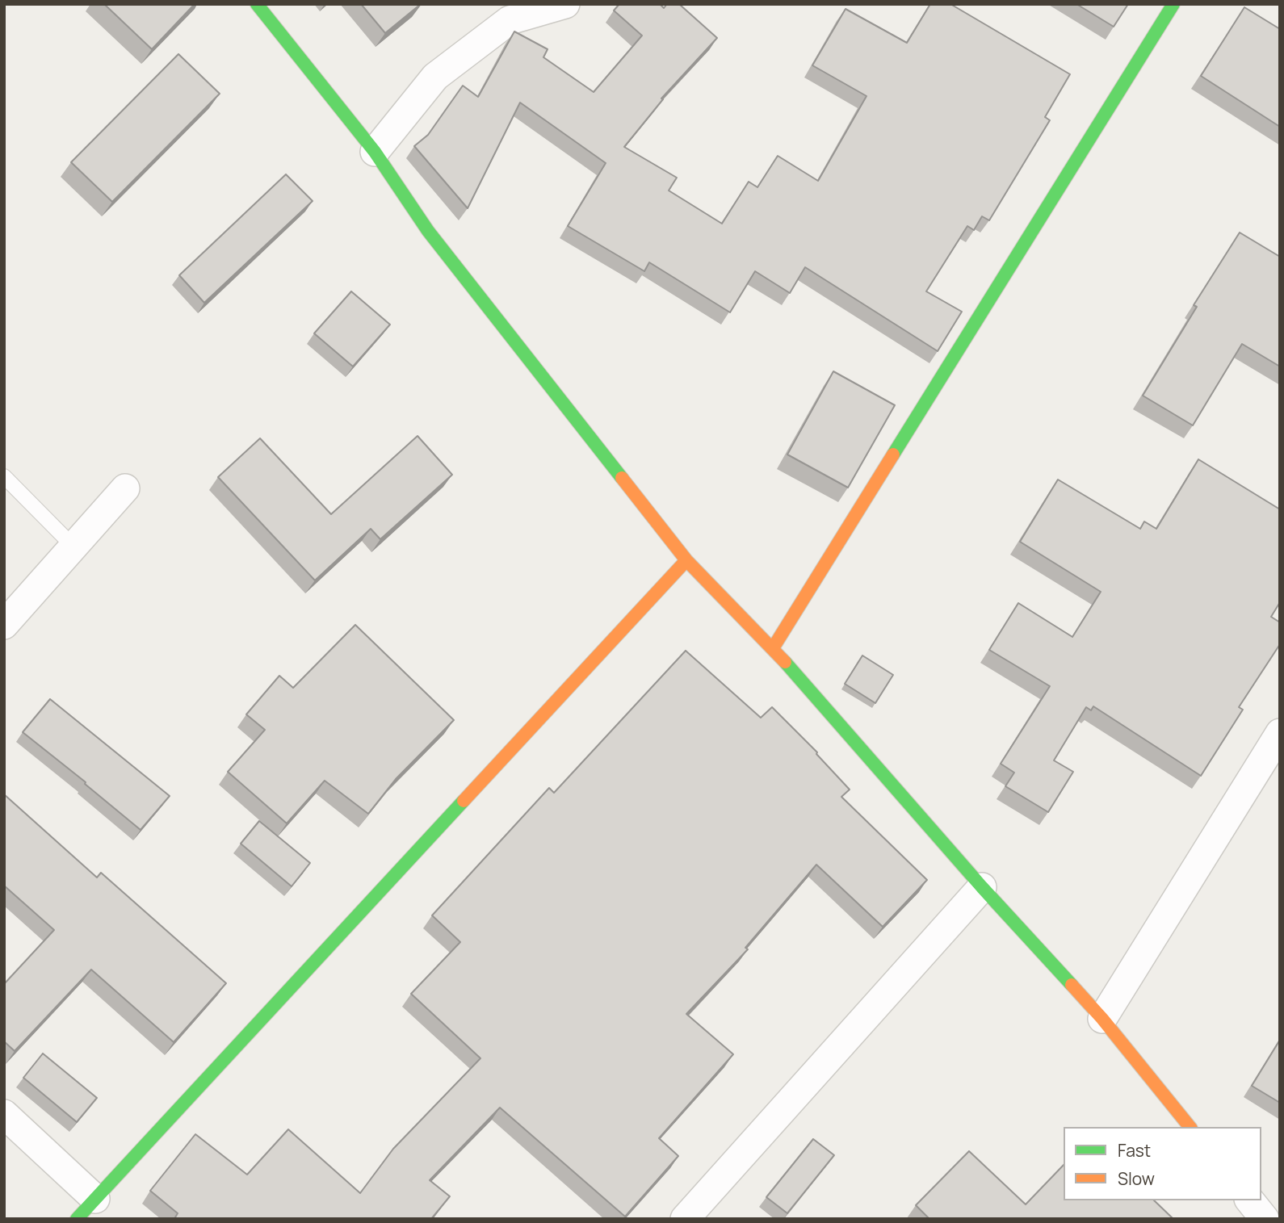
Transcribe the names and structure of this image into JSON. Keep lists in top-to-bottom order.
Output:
{
  "legend": ["Fast", "Slow"]
}
